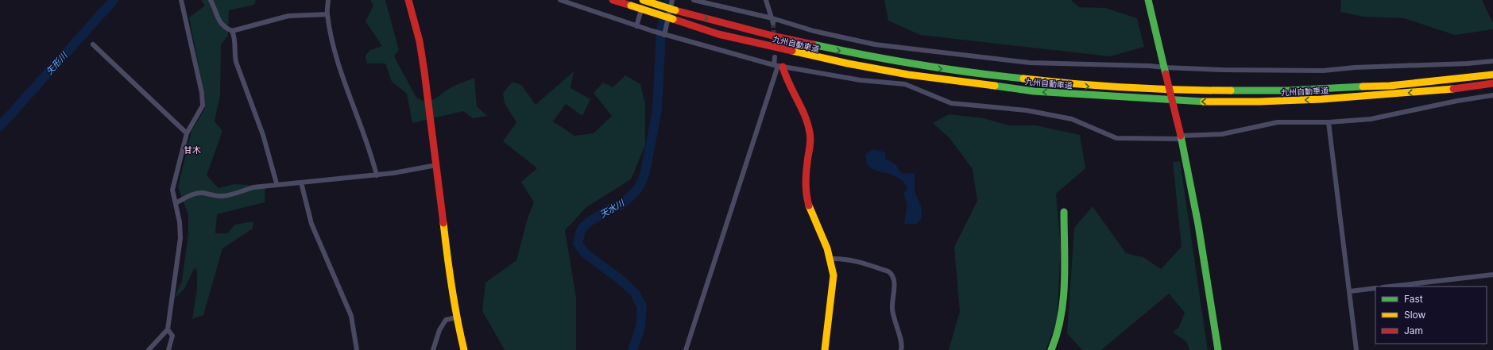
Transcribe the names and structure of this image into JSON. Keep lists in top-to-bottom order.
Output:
{
  "streets": {
    "main road": ["九州自動車道"]
  },
  "districts": ["甘木"],
  "water": ["矢形川", "天水川"],
  "legend": ["Fast", "Slow", "Jam"]
}
